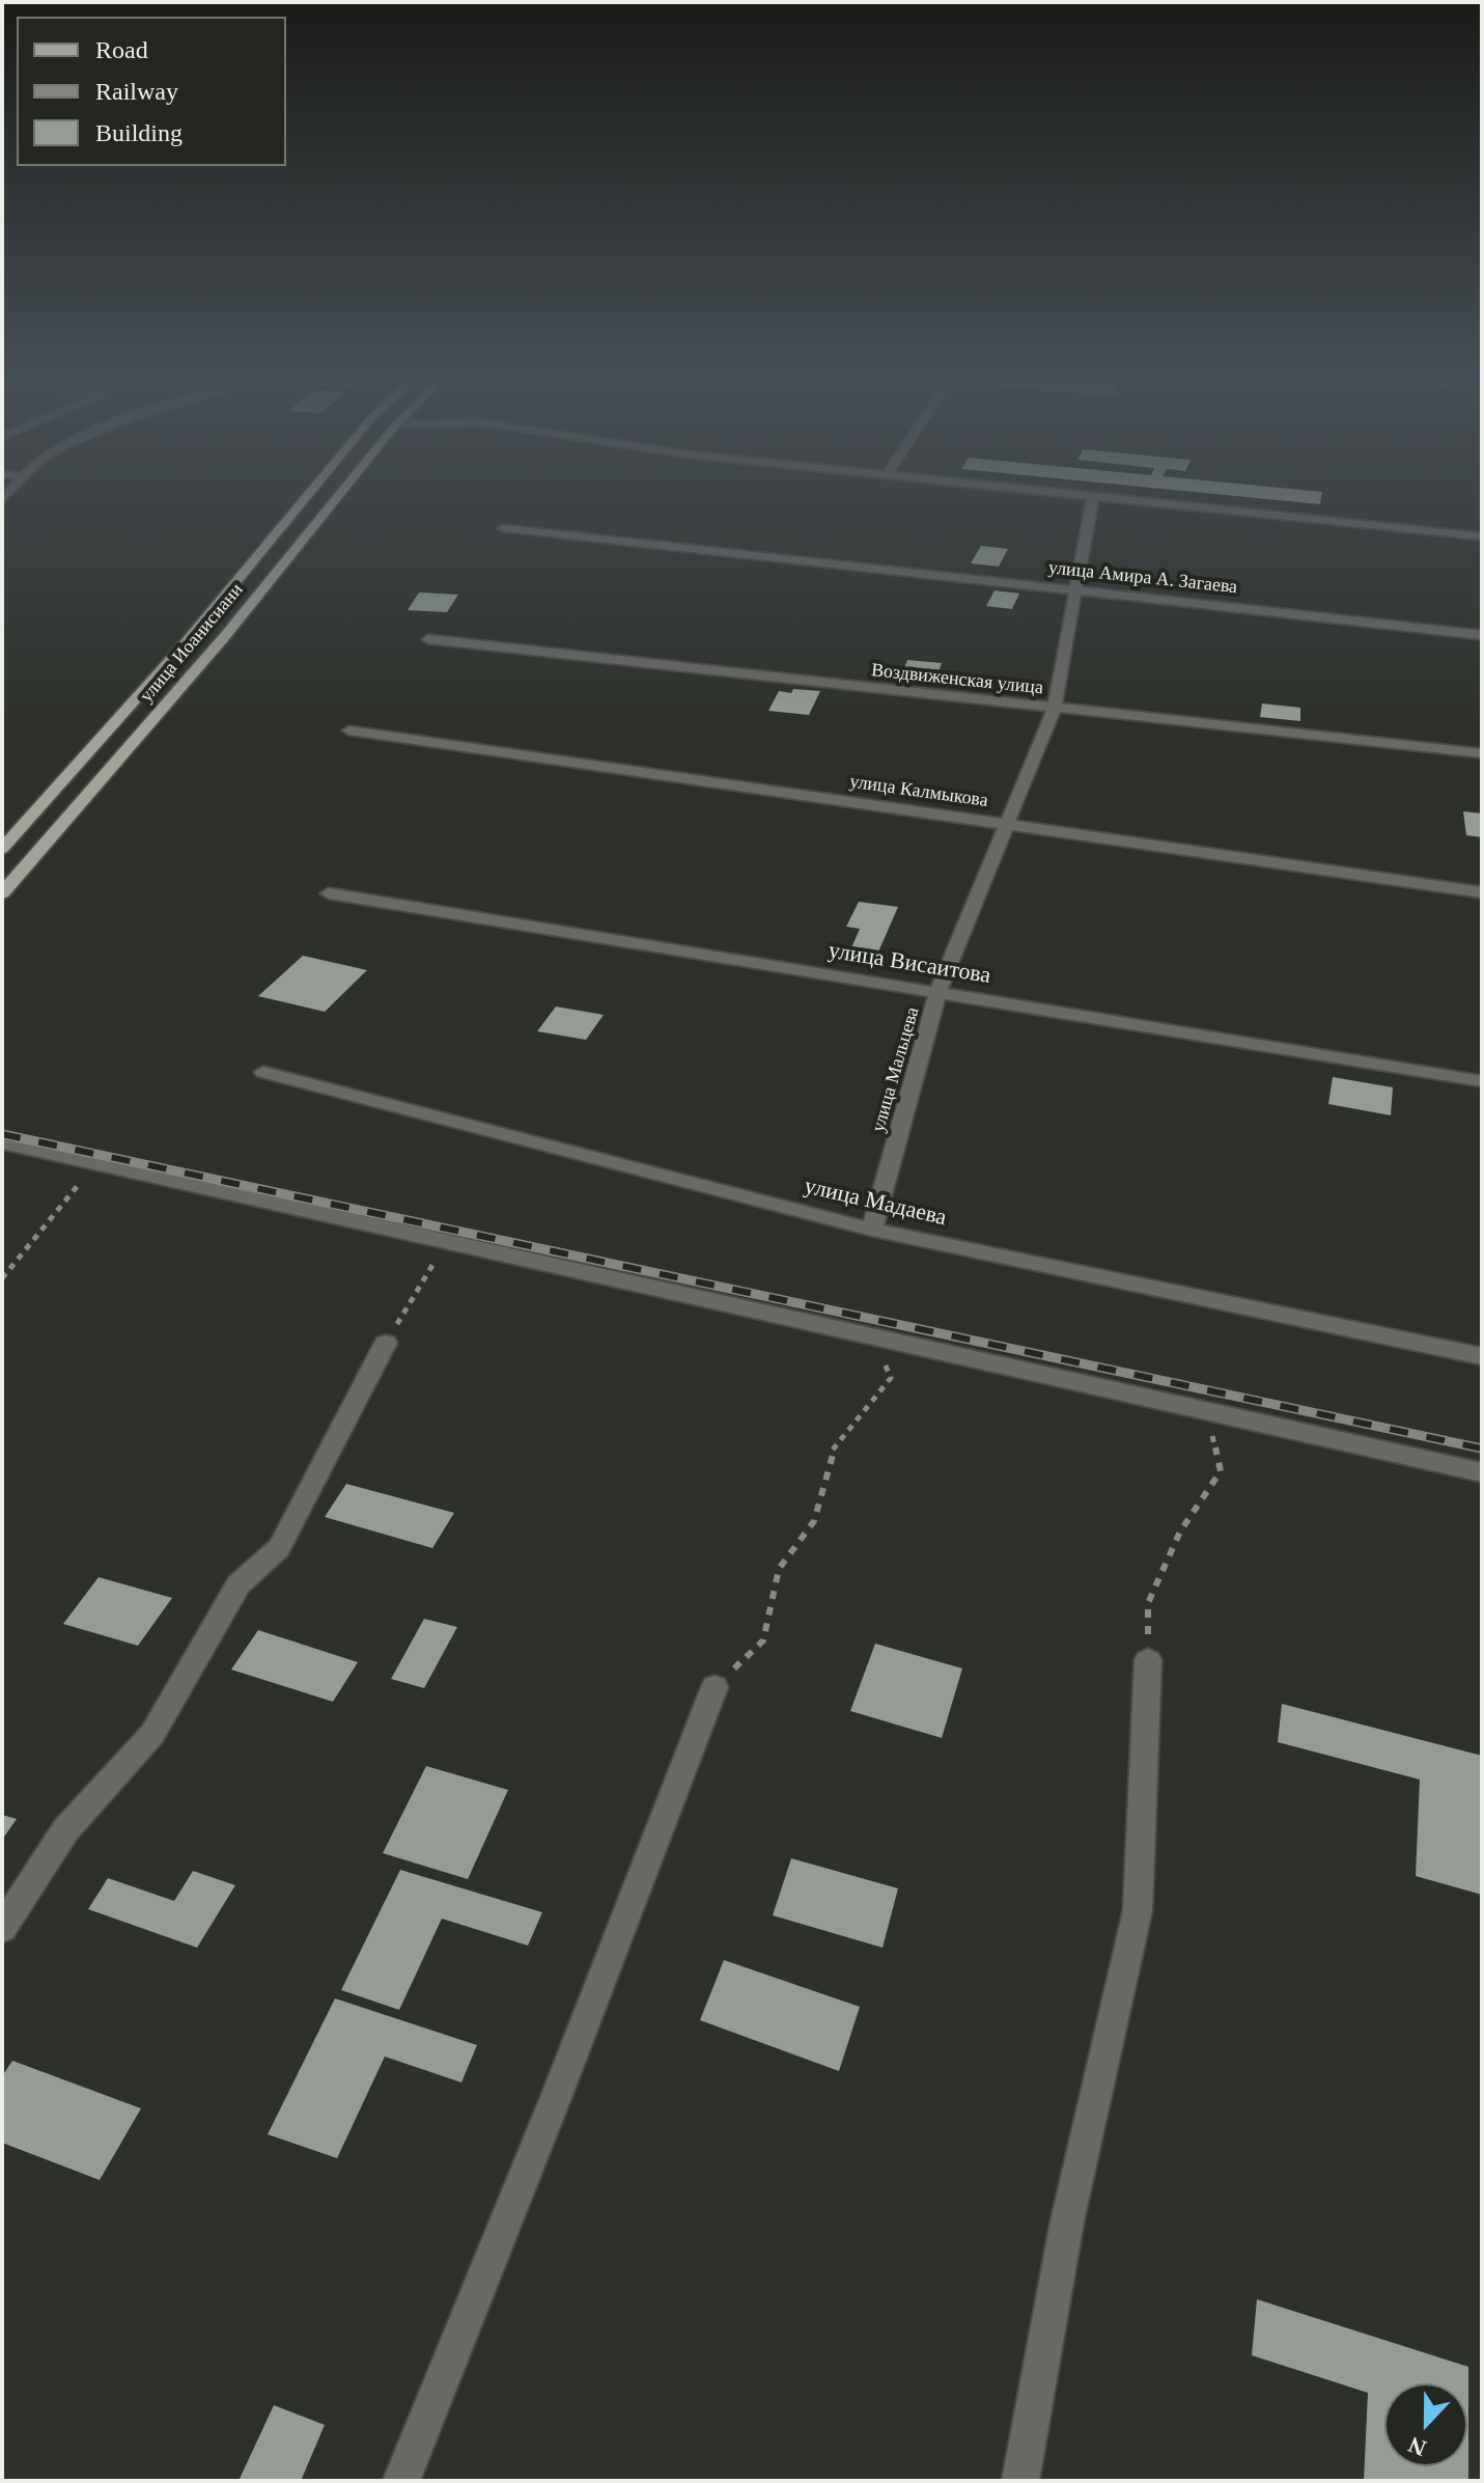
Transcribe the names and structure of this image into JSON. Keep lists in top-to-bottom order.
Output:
{
  "streets": {
    "main road": ["улица Иоанисиани"],
    "street": [
      "улица Амира А. Загаева",
      "Воздвиженская улица",
      "улица Калмыкова",
      "улица Висаитова",
      "улица Мальцева",
      "улица Мадаева"
    ]
  },
  "crossings": [
    ["улица Амира А. Загаева", "улица Мальцева"],
    ["Воздвиженская улица", "улица Мальцева"],
    ["улица Калмыкова", "улица Мальцева"],
    ["улица Висаитова", "улица Мальцева"],
    ["улица Мальцева", "улица Мадаева"]
  ],
  "legend": ["Road", "Railway", "Building"],
  "north": "bottom"
}
